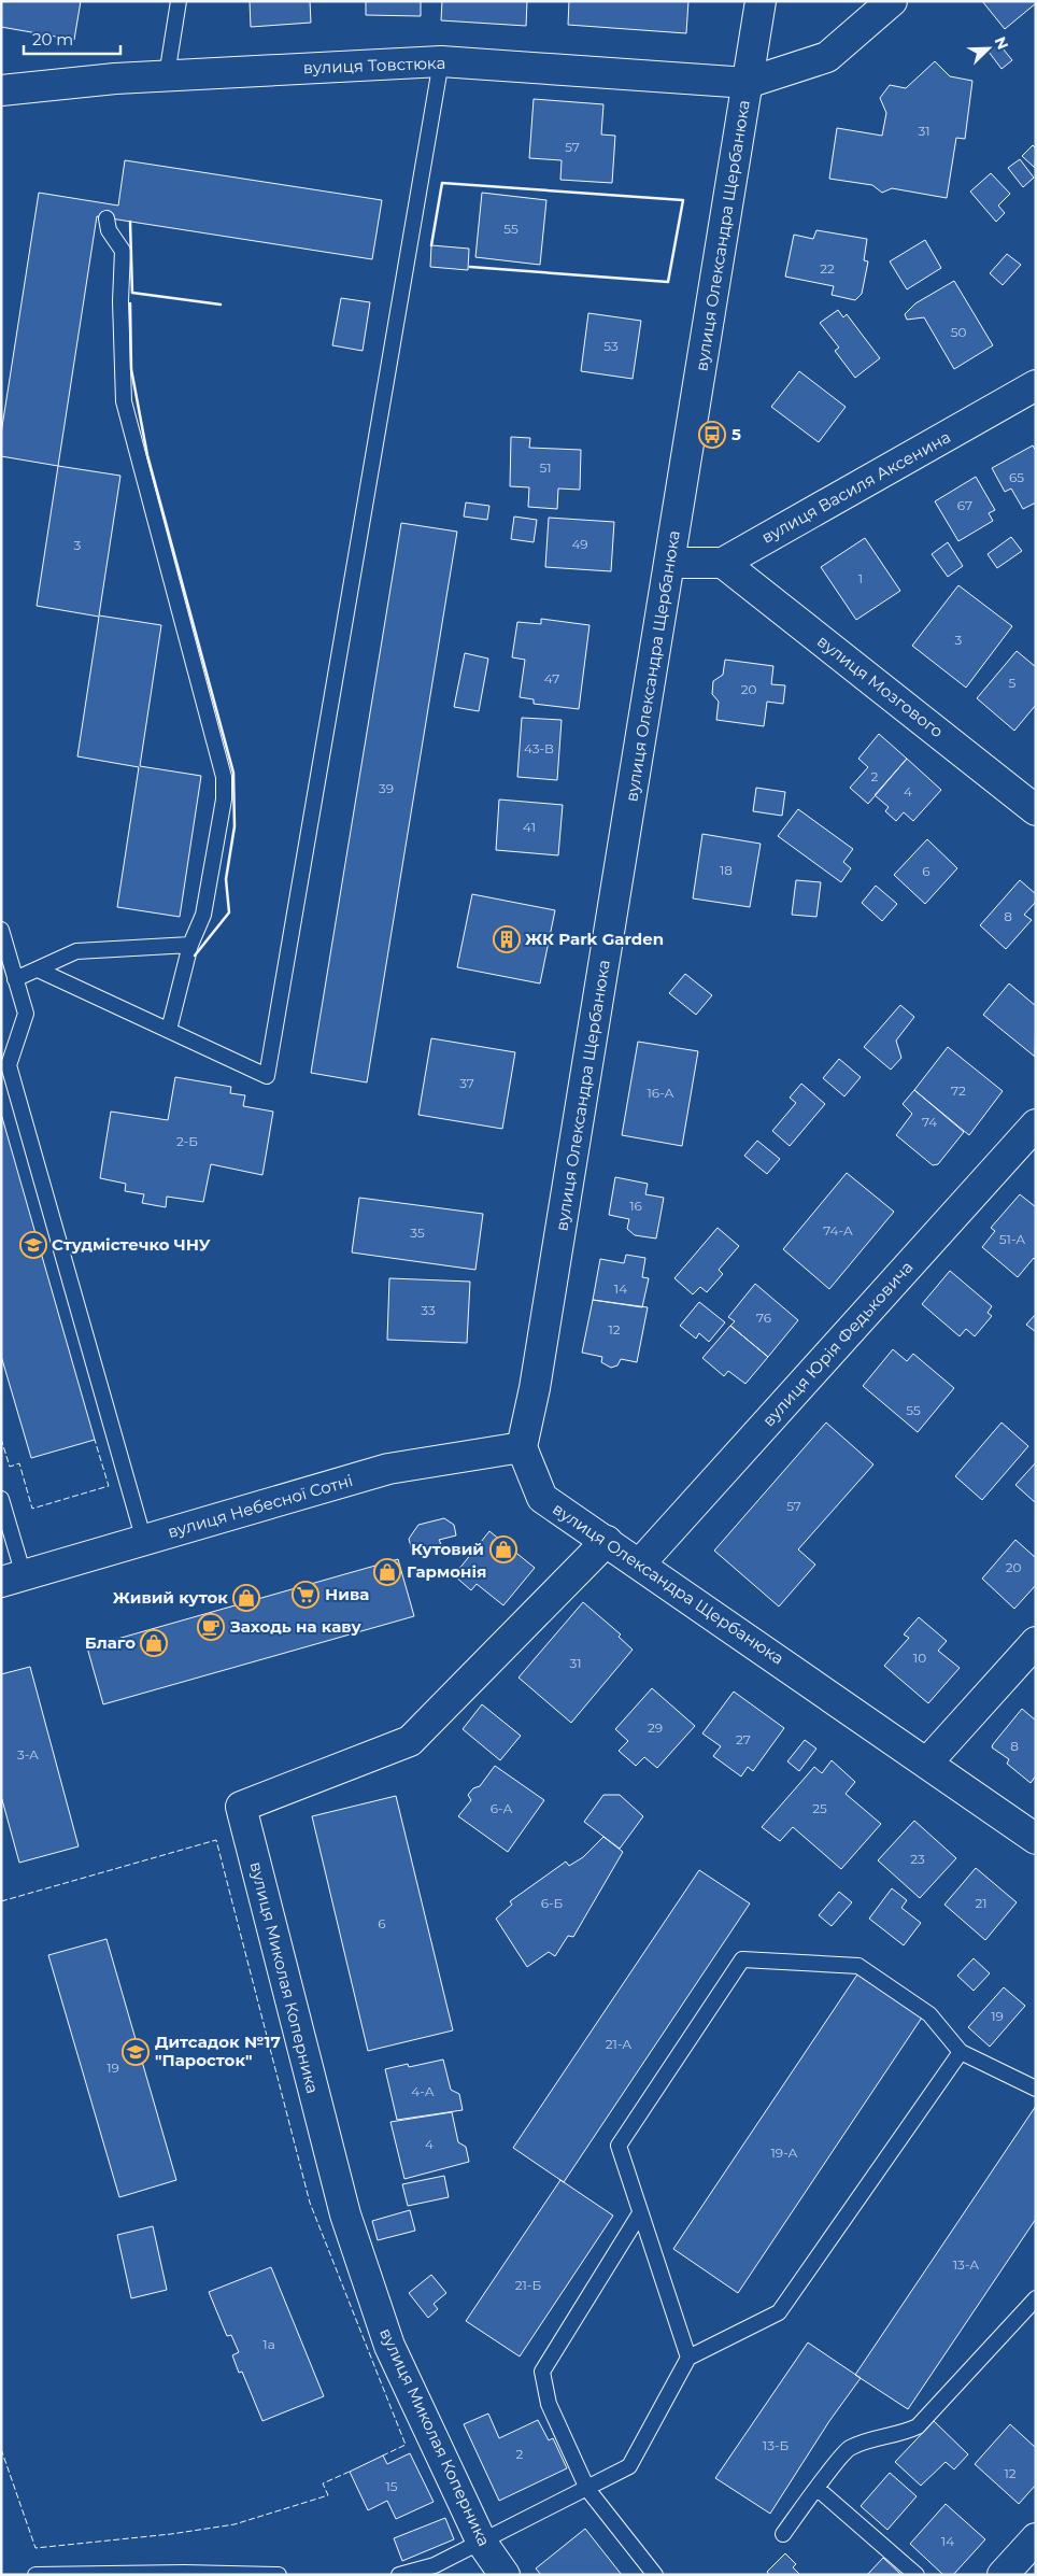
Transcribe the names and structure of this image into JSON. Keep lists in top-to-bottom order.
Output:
{
  "streets": {
    "street": [
      "вулиця Товстюка",
      "вулиця Олександра Щербанюка",
      "вулиця Василя Аксенина",
      "вулиця Мозгового",
      "вулиця Юрія Федьковича",
      "вулиця Небесної Сотні",
      "вулиця Миколая Коперника"
    ]
  },
  "crossings": [
    ["вулиця Товстюка", "вулиця Олександра Щербанюка"],
    ["вулиця Олександра Щербанюка", "вулиця Василя Аксенина"],
    ["вулиця Олександра Щербанюка", "вулиця Юрія Федьковича"],
    ["вулиця Олександра Щербанюка", "вулиця Небесної Сотні"],
    ["вулиця Олександра Щербанюка", "вулиця Миколая Коперника"],
    ["вулиця Василя Аксенина", "вулиця Мозгового"]
  ],
  "places": {
    "bus stop": ["5"],
    "building": ["ЖК Park Garden"],
    "school or university": ["Студмістечко ЧНУ", "Дитсадок №17 \"Паросток\""],
    "shop": [
      "Кутовий",
      "Гармонія",
      "Живий куток",
      "Благо"
    ],
    "supermarket": ["Нива"],
    "cafe": ["Заходь на каву"]
  },
  "house_numbers": [
    "31",
    "57",
    "55",
    "22",
    "50",
    "53",
    "51",
    "65",
    "67",
    "49",
    "3",
    "1",
    "3",
    "47",
    "5",
    "20",
    "43-В",
    "2",
    "39",
    "4",
    "41",
    "18",
    "6",
    "8",
    "37",
    "72",
    "16-А",
    "74",
    "2-Б",
    "16",
    "74-А",
    "35",
    "51-А",
    "14",
    "33",
    "76",
    "12",
    "55",
    "57",
    "20",
    "10",
    "31",
    "29",
    "27",
    "8",
    "3-А",
    "6-А",
    "25",
    "23",
    "6-Б",
    "21",
    "6",
    "19",
    "21-А",
    "19",
    "4-А",
    "4",
    "19-А",
    "13-А",
    "21-Б",
    "1а",
    "13-Б",
    "2",
    "12",
    "15",
    "14"
  ],
  "scale_bar": "20 m",
  "north": "top right"
}
